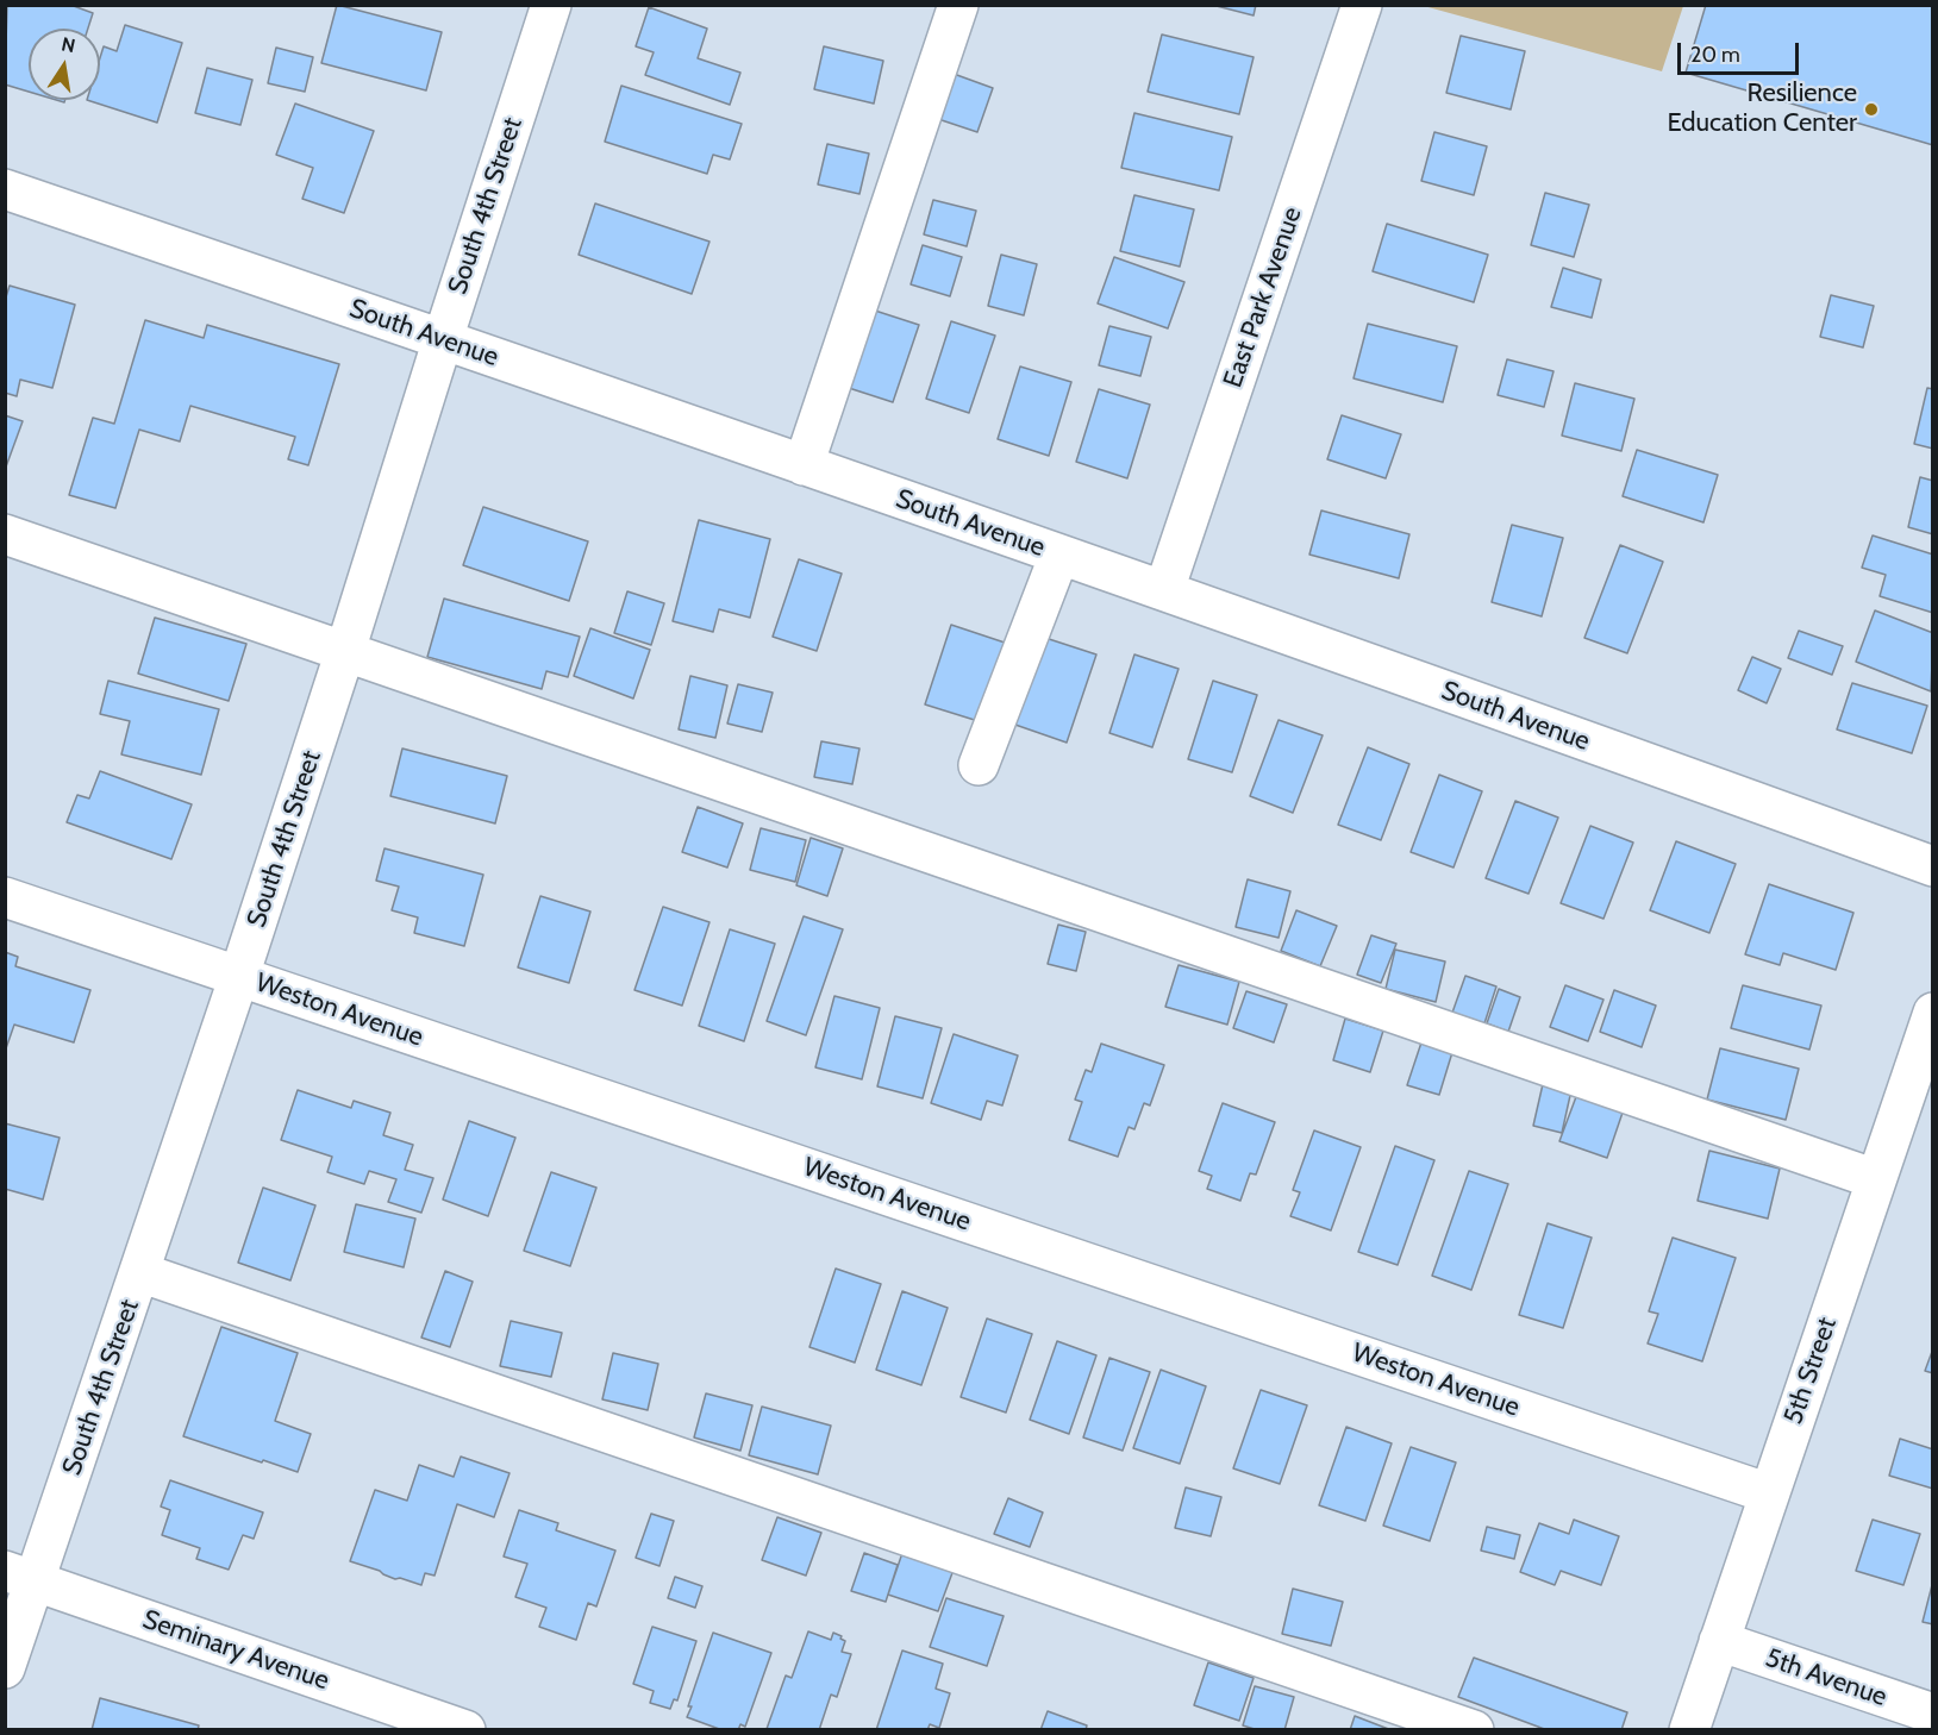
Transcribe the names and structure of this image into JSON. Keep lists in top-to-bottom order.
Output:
{
  "streets": {
    "street": [
      "South 4th Street",
      "East Park Avenue",
      "South Avenue",
      "Weston Avenue",
      "5th Street",
      "Seminary Avenue",
      "5th Avenue"
    ]
  },
  "crossings": [
    ["South 4th Street", "South Avenue"],
    ["South 4th Street", "Weston Avenue"],
    ["South 4th Street", "Seminary Avenue"],
    ["East Park Avenue", "South Avenue"],
    ["Weston Avenue", "5th Street"],
    ["5th Street", "5th Avenue"]
  ],
  "places": ["Resilience Education Center"],
  "scale_bar": "20 m",
  "north": "top"
}
